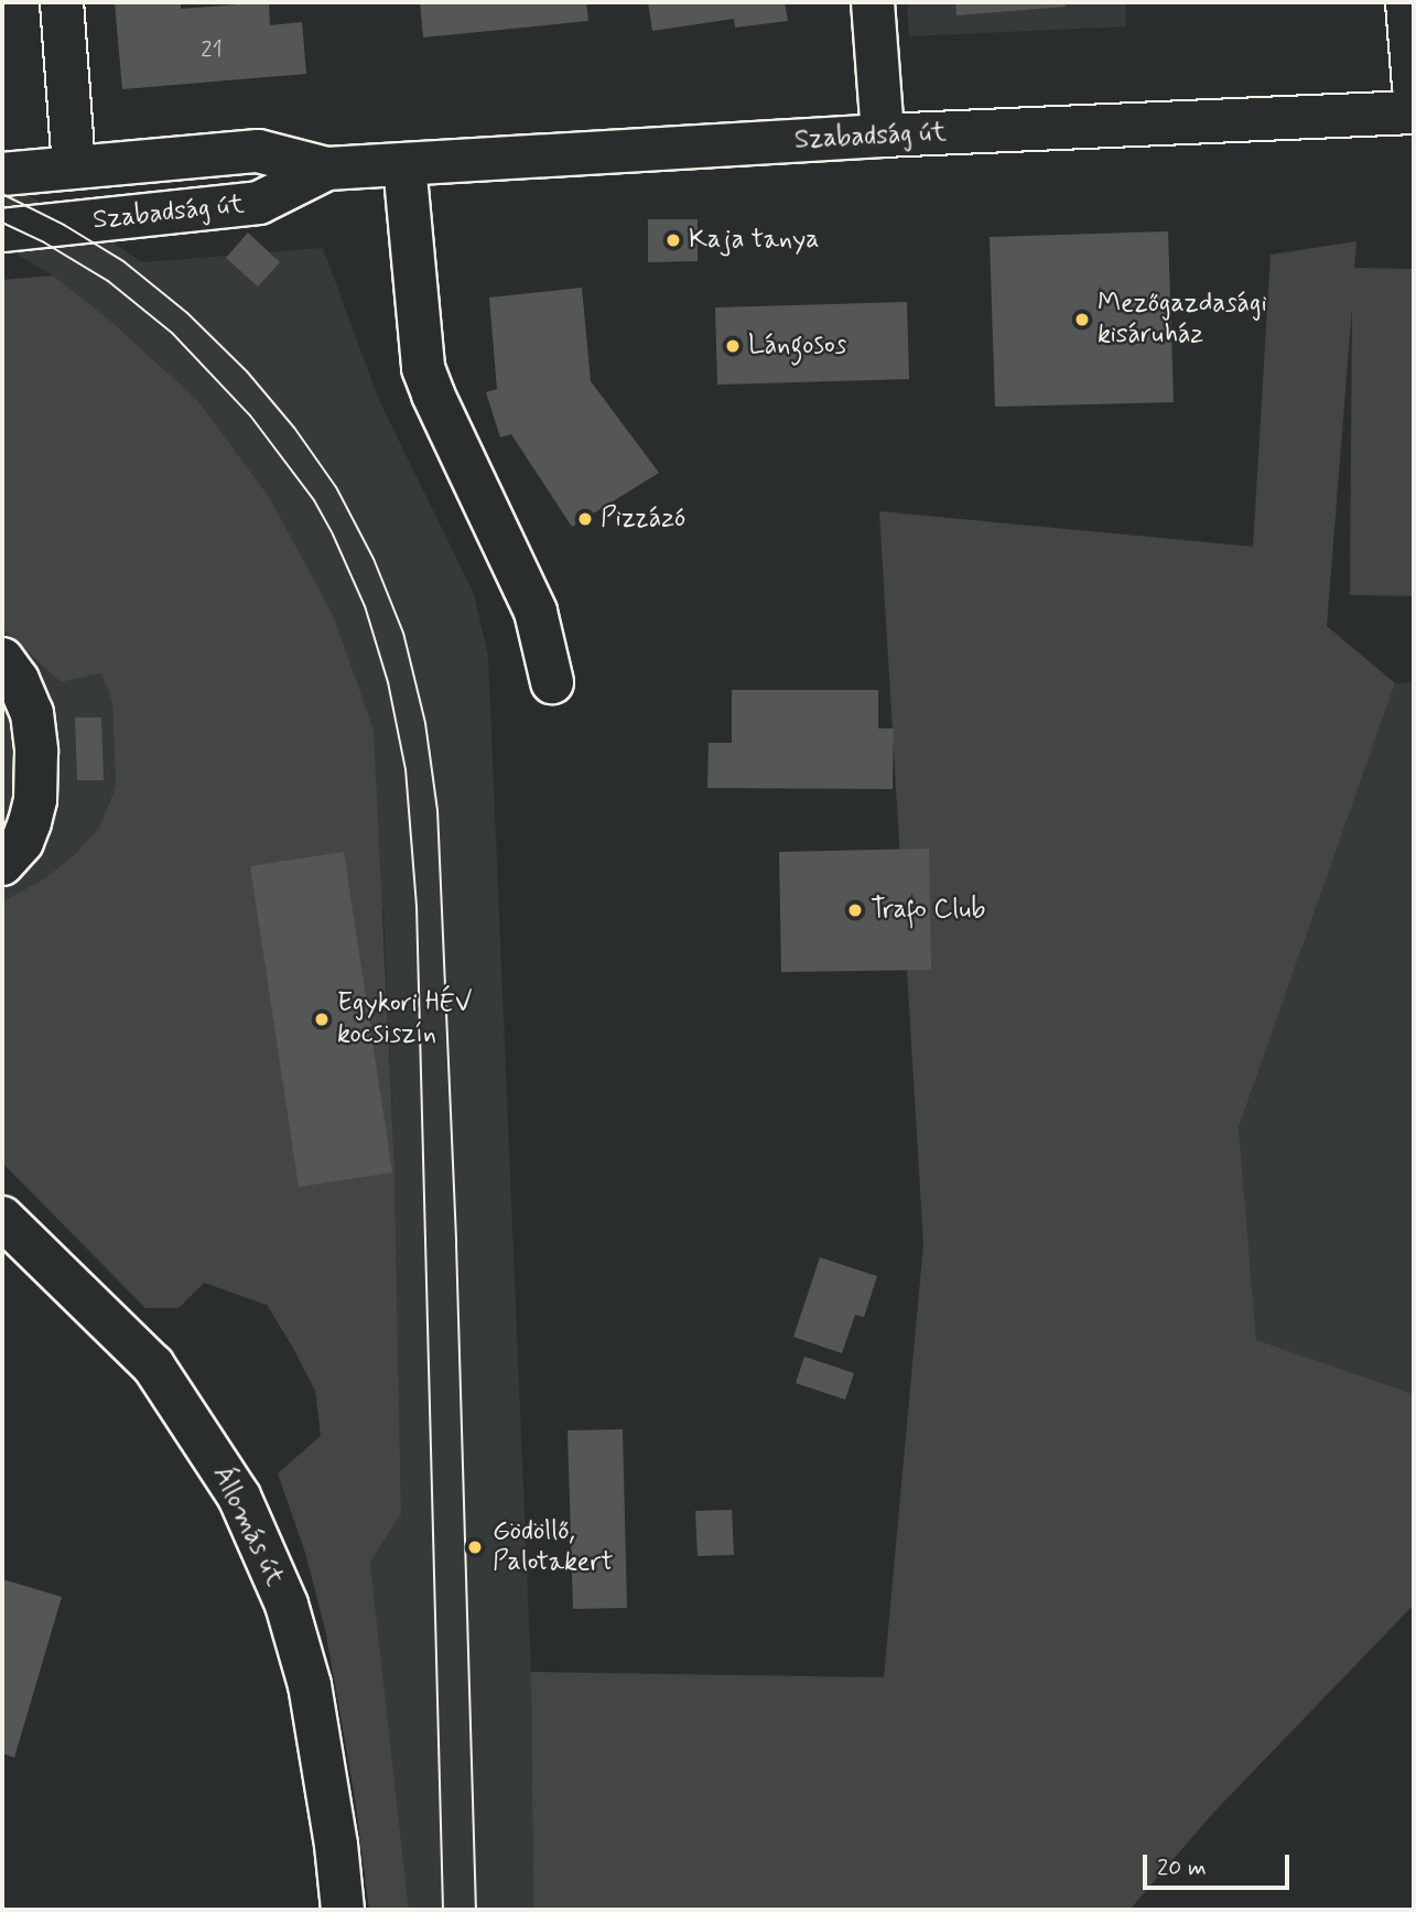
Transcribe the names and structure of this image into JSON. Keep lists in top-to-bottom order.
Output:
{
  "streets": {
    "main road": ["Szabadság út", "Állomás út"]
  },
  "places": [
    "Kaja tanya",
    "Mezőgazdasági kisáruház",
    "Lángosos",
    "Pizzázó",
    "Trafo Club",
    "Egykori HÉV kocsiszín",
    "Gödöllő, Palotakert"
  ],
  "house_numbers": ["21"],
  "scale_bar": "20 m"
}
